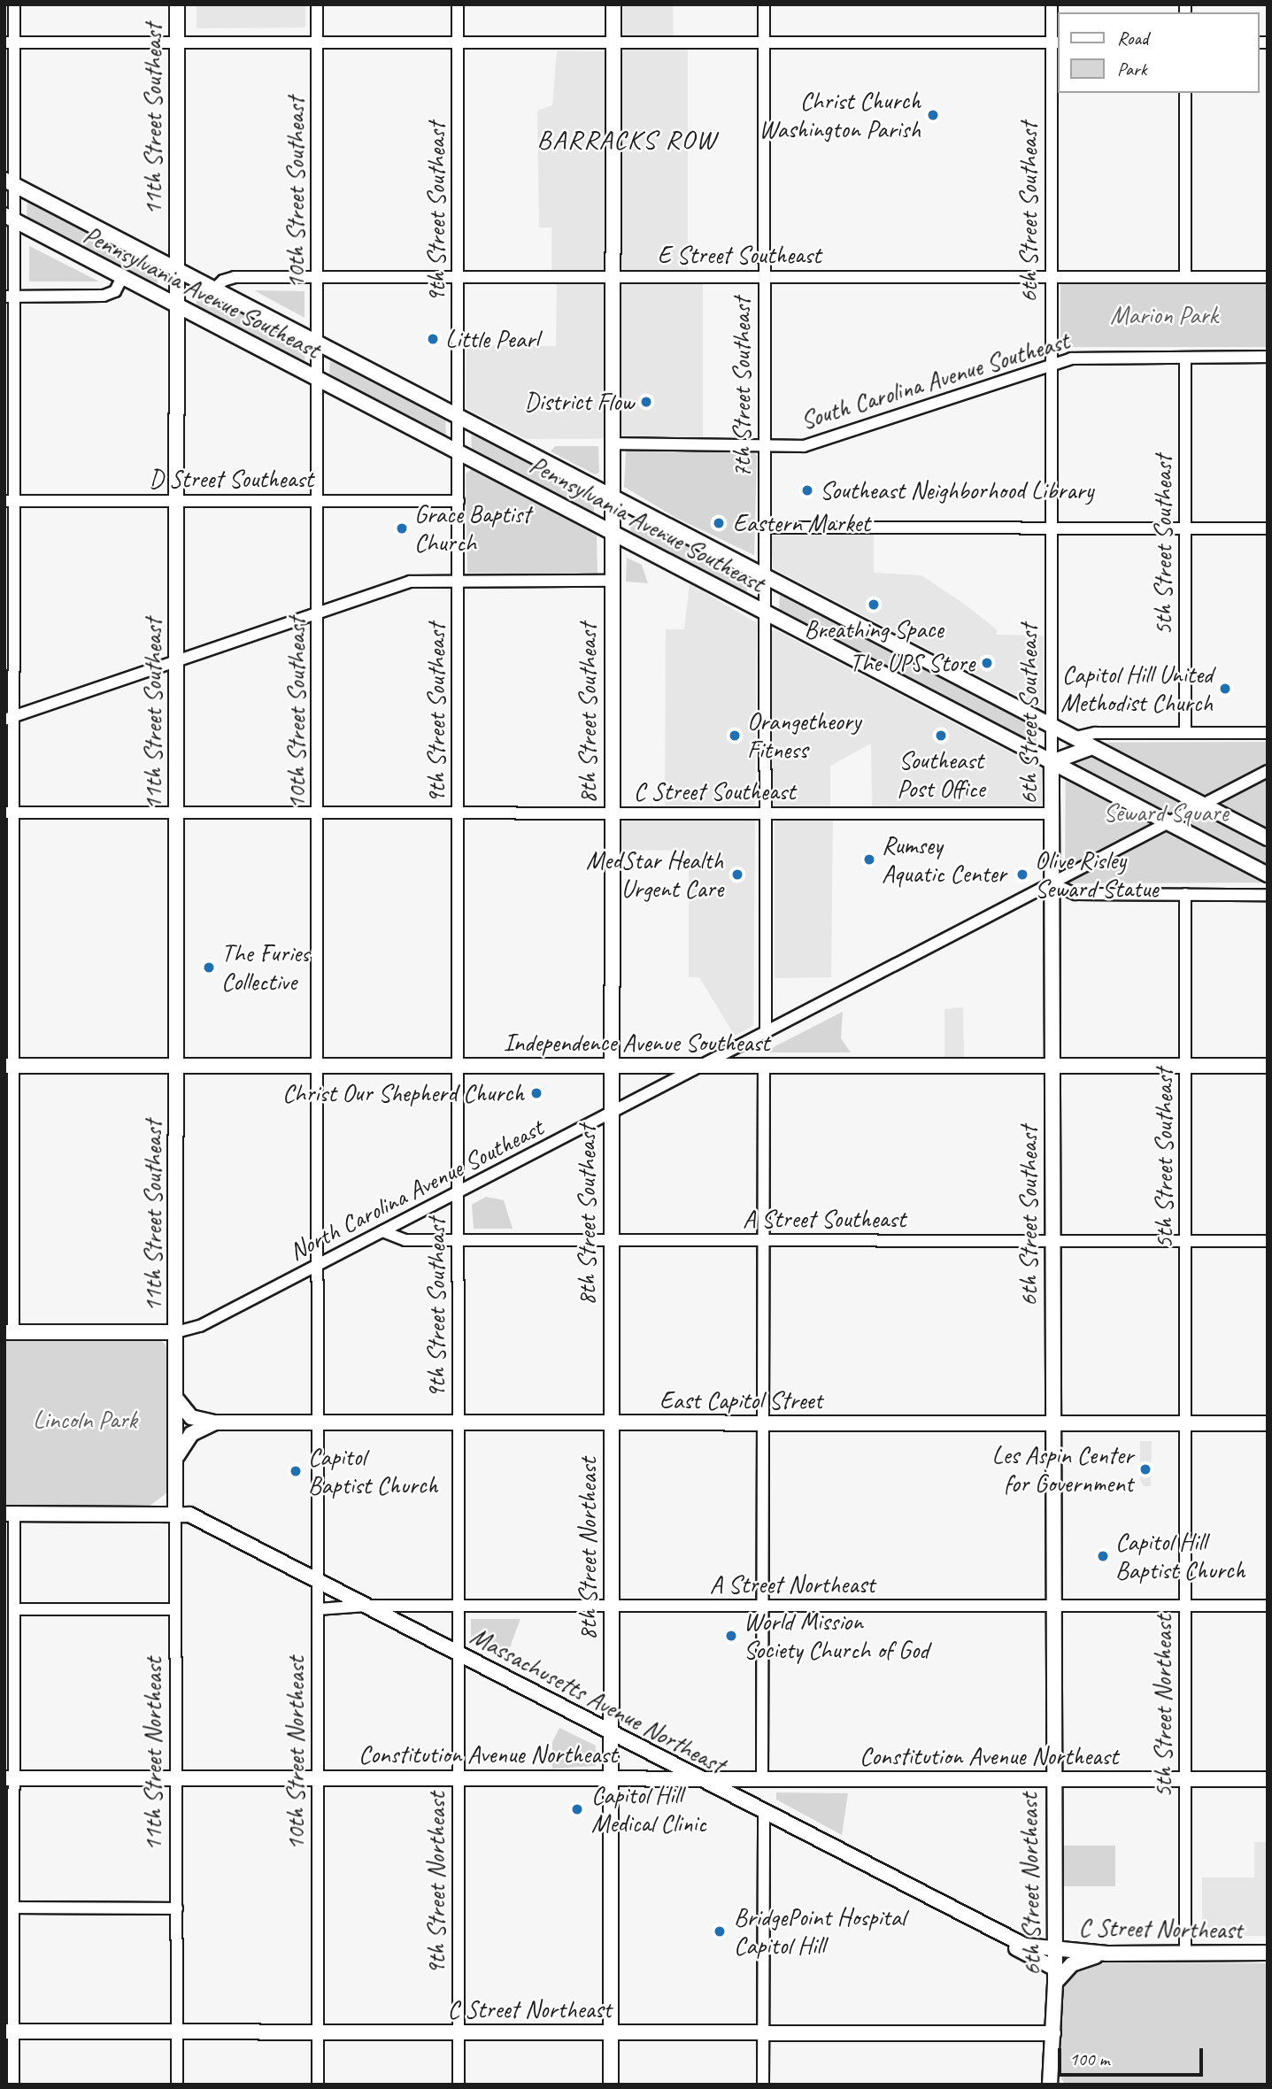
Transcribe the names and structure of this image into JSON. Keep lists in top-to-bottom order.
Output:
{
  "streets": {
    "main road": [
      "11th Street Southeast",
      "6th Street Southeast",
      "Pennsylvania Avenue Southeast",
      "8th Street Southeast",
      "Independence Avenue Southeast",
      "East Capitol Street",
      "8th Street Northeast",
      "Massachusetts Avenue Northeast",
      "11th Street Northeast",
      "Constitution Avenue Northeast",
      "6th Street Northeast",
      "C Street Northeast"
    ],
    "street": [
      "10th Street Southeast",
      "9th Street Southeast",
      "E Street Southeast",
      "South Carolina Avenue Southeast",
      "7th Street Southeast",
      "D Street Southeast",
      "5th Street Southeast",
      "C Street Southeast",
      "North Carolina Avenue Southeast",
      "A Street Southeast",
      "A Street Northeast",
      "5th Street Northeast",
      "10th Street Northeast",
      "9th Street Northeast"
    ]
  },
  "crossings": [
    ["11th Street Southeast", "Pennsylvania Avenue Southeast"],
    ["11th Street Southeast", "D Street Southeast"],
    ["11th Street Southeast", "C Street Southeast"],
    ["11th Street Southeast", "Independence Avenue Southeast"],
    ["11th Street Southeast", "North Carolina Avenue Southeast"],
    ["11th Street Southeast", "11th Street Northeast"],
    ["10th Street Southeast", "E Street Southeast"],
    ["10th Street Southeast", "Pennsylvania Avenue Southeast"],
    ["10th Street Southeast", "D Street Southeast"],
    ["10th Street Southeast", "C Street Southeast"],
    ["10th Street Southeast", "Independence Avenue Southeast"],
    ["10th Street Southeast", "North Carolina Avenue Southeast"],
    ["10th Street Southeast", "East Capitol Street"],
    ["10th Street Southeast", "10th Street Northeast"],
    ["9th Street Southeast", "E Street Southeast"],
    ["9th Street Southeast", "Pennsylvania Avenue Southeast"],
    ["9th Street Southeast", "D Street Southeast"],
    ["9th Street Southeast", "C Street Southeast"],
    ["9th Street Southeast", "Independence Avenue Southeast"],
    ["9th Street Southeast", "North Carolina Avenue Southeast"],
    ["9th Street Southeast", "A Street Southeast"],
    ["9th Street Southeast", "East Capitol Street"],
    ["9th Street Southeast", "9th Street Northeast"],
    ["6th Street Southeast", "E Street Southeast"],
    ["6th Street Southeast", "Pennsylvania Avenue Southeast"],
    ["6th Street Southeast", "South Carolina Avenue Southeast"],
    ["6th Street Southeast", "C Street Southeast"],
    ["6th Street Southeast", "Independence Avenue Southeast"],
    ["6th Street Southeast", "North Carolina Avenue Southeast"],
    ["6th Street Southeast", "A Street Southeast"],
    ["6th Street Southeast", "East Capitol Street"],
    ["6th Street Southeast", "6th Street Northeast"],
    ["E Street Southeast", "Pennsylvania Avenue Southeast"],
    ["E Street Southeast", "7th Street Southeast"],
    ["E Street Southeast", "8th Street Southeast"],
    ["Pennsylvania Avenue Southeast", "7th Street Southeast"],
    ["Pennsylvania Avenue Southeast", "8th Street Southeast"],
    ["Pennsylvania Avenue Southeast", "North Carolina Avenue Southeast"],
    ["South Carolina Avenue Southeast", "7th Street Southeast"],
    ["South Carolina Avenue Southeast", "5th Street Southeast"],
    ["7th Street Southeast", "C Street Southeast"],
    ["7th Street Southeast", "North Carolina Avenue Southeast"],
    ["5th Street Southeast", "Independence Avenue Southeast"],
    ["5th Street Southeast", "A Street Southeast"],
    ["5th Street Southeast", "East Capitol Street"],
    ["5th Street Southeast", "5th Street Northeast"],
    ["8th Street Southeast", "C Street Southeast"],
    ["8th Street Southeast", "Independence Avenue Southeast"],
    ["8th Street Southeast", "North Carolina Avenue Southeast"],
    ["8th Street Southeast", "A Street Southeast"],
    ["8th Street Southeast", "East Capitol Street"],
    ["8th Street Southeast", "8th Street Northeast"],
    ["Independence Avenue Southeast", "North Carolina Avenue Southeast"],
    ["North Carolina Avenue Southeast", "A Street Southeast"],
    ["East Capitol Street", "8th Street Northeast"],
    ["East Capitol Street", "5th Street Northeast"],
    ["East Capitol Street", "10th Street Northeast"],
    ["East Capitol Street", "9th Street Northeast"],
    ["East Capitol Street", "6th Street Northeast"],
    ["8th Street Northeast", "A Street Northeast"],
    ["8th Street Northeast", "Massachusetts Avenue Northeast"],
    ["8th Street Northeast", "Constitution Avenue Northeast"],
    ["8th Street Northeast", "C Street Northeast"],
    ["A Street Northeast", "Massachusetts Avenue Northeast"],
    ["A Street Northeast", "5th Street Northeast"],
    ["A Street Northeast", "10th Street Northeast"],
    ["A Street Northeast", "9th Street Northeast"],
    ["A Street Northeast", "6th Street Northeast"],
    ["Massachusetts Avenue Northeast", "10th Street Northeast"],
    ["Massachusetts Avenue Northeast", "11th Street Northeast"],
    ["Massachusetts Avenue Northeast", "Constitution Avenue Northeast"],
    ["Massachusetts Avenue Northeast", "9th Street Northeast"],
    ["Massachusetts Avenue Northeast", "6th Street Northeast"],
    ["Massachusetts Avenue Northeast", "C Street Northeast"],
    ["5th Street Northeast", "Constitution Avenue Northeast"],
    ["5th Street Northeast", "C Street Northeast"],
    ["10th Street Northeast", "Constitution Avenue Northeast"],
    ["10th Street Northeast", "C Street Northeast"],
    ["11th Street Northeast", "Constitution Avenue Northeast"],
    ["11th Street Northeast", "C Street Northeast"],
    ["Constitution Avenue Northeast", "9th Street Northeast"],
    ["Constitution Avenue Northeast", "6th Street Northeast"],
    ["9th Street Northeast", "C Street Northeast"],
    ["6th Street Northeast", "C Street Northeast"]
  ],
  "districts": ["BARRACKS ROW"],
  "parks": ["Marion Park", "Seward Square", "Lincoln Park"],
  "places": [
    "Christ Church Washington Parish",
    "Little Pearl",
    "District Flow",
    "Southeast Neighborhood Library",
    "Eastern Market",
    "Grace Baptist Church",
    "Breathing Space",
    "The UPS Store",
    "Capitol Hill United Methodist Church",
    "Orangetheory Fitness",
    "Southeast Post Office",
    "Rumsey Aquatic Center",
    "MedStar Health Urgent Care",
    "Olive Risley Seward Statue",
    "The Furies Collective",
    "Christ Our Shepherd Church",
    "Les Aspin Center for Government",
    "Capitol Baptist Church",
    "Capitol Hill Baptist Church",
    "World Mission Society Church of God",
    "Capitol Hill Medical Clinic",
    "BridgePoint Hospital Capitol Hill"
  ],
  "legend": ["Road", "Park"],
  "scale_bar": "100 m"
}
